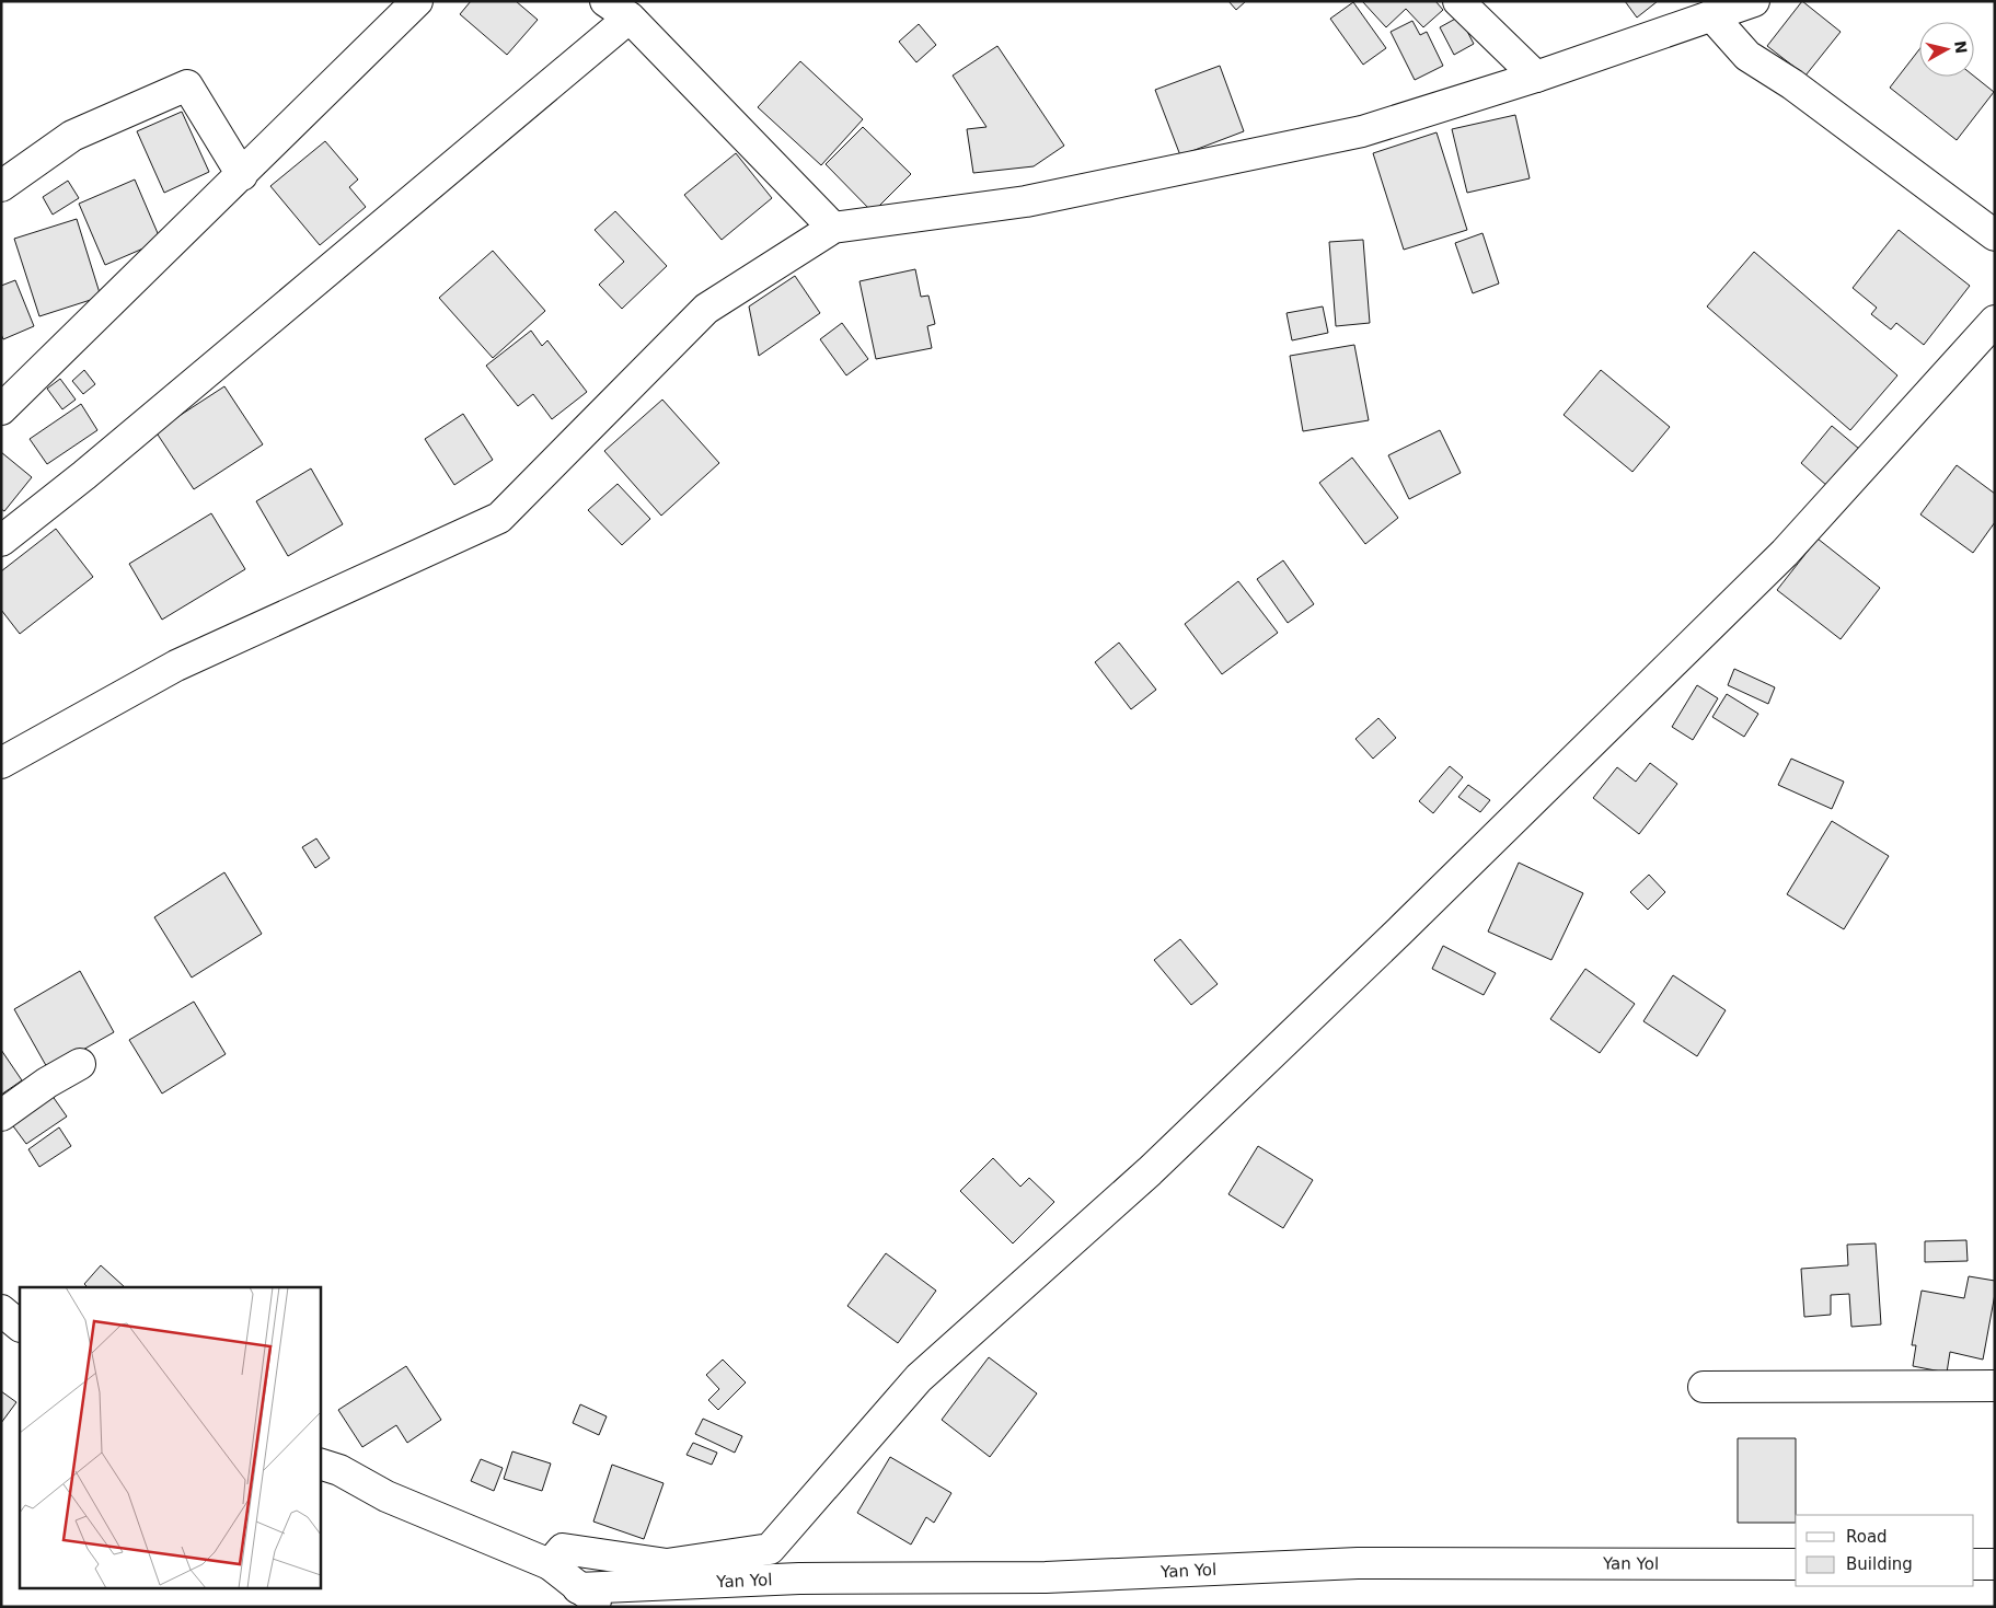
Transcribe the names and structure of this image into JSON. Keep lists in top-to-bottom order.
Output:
{
  "streets": {
    "street": ["Yan Yol"]
  },
  "legend": ["Road", "Building"],
  "north": "right"
}
